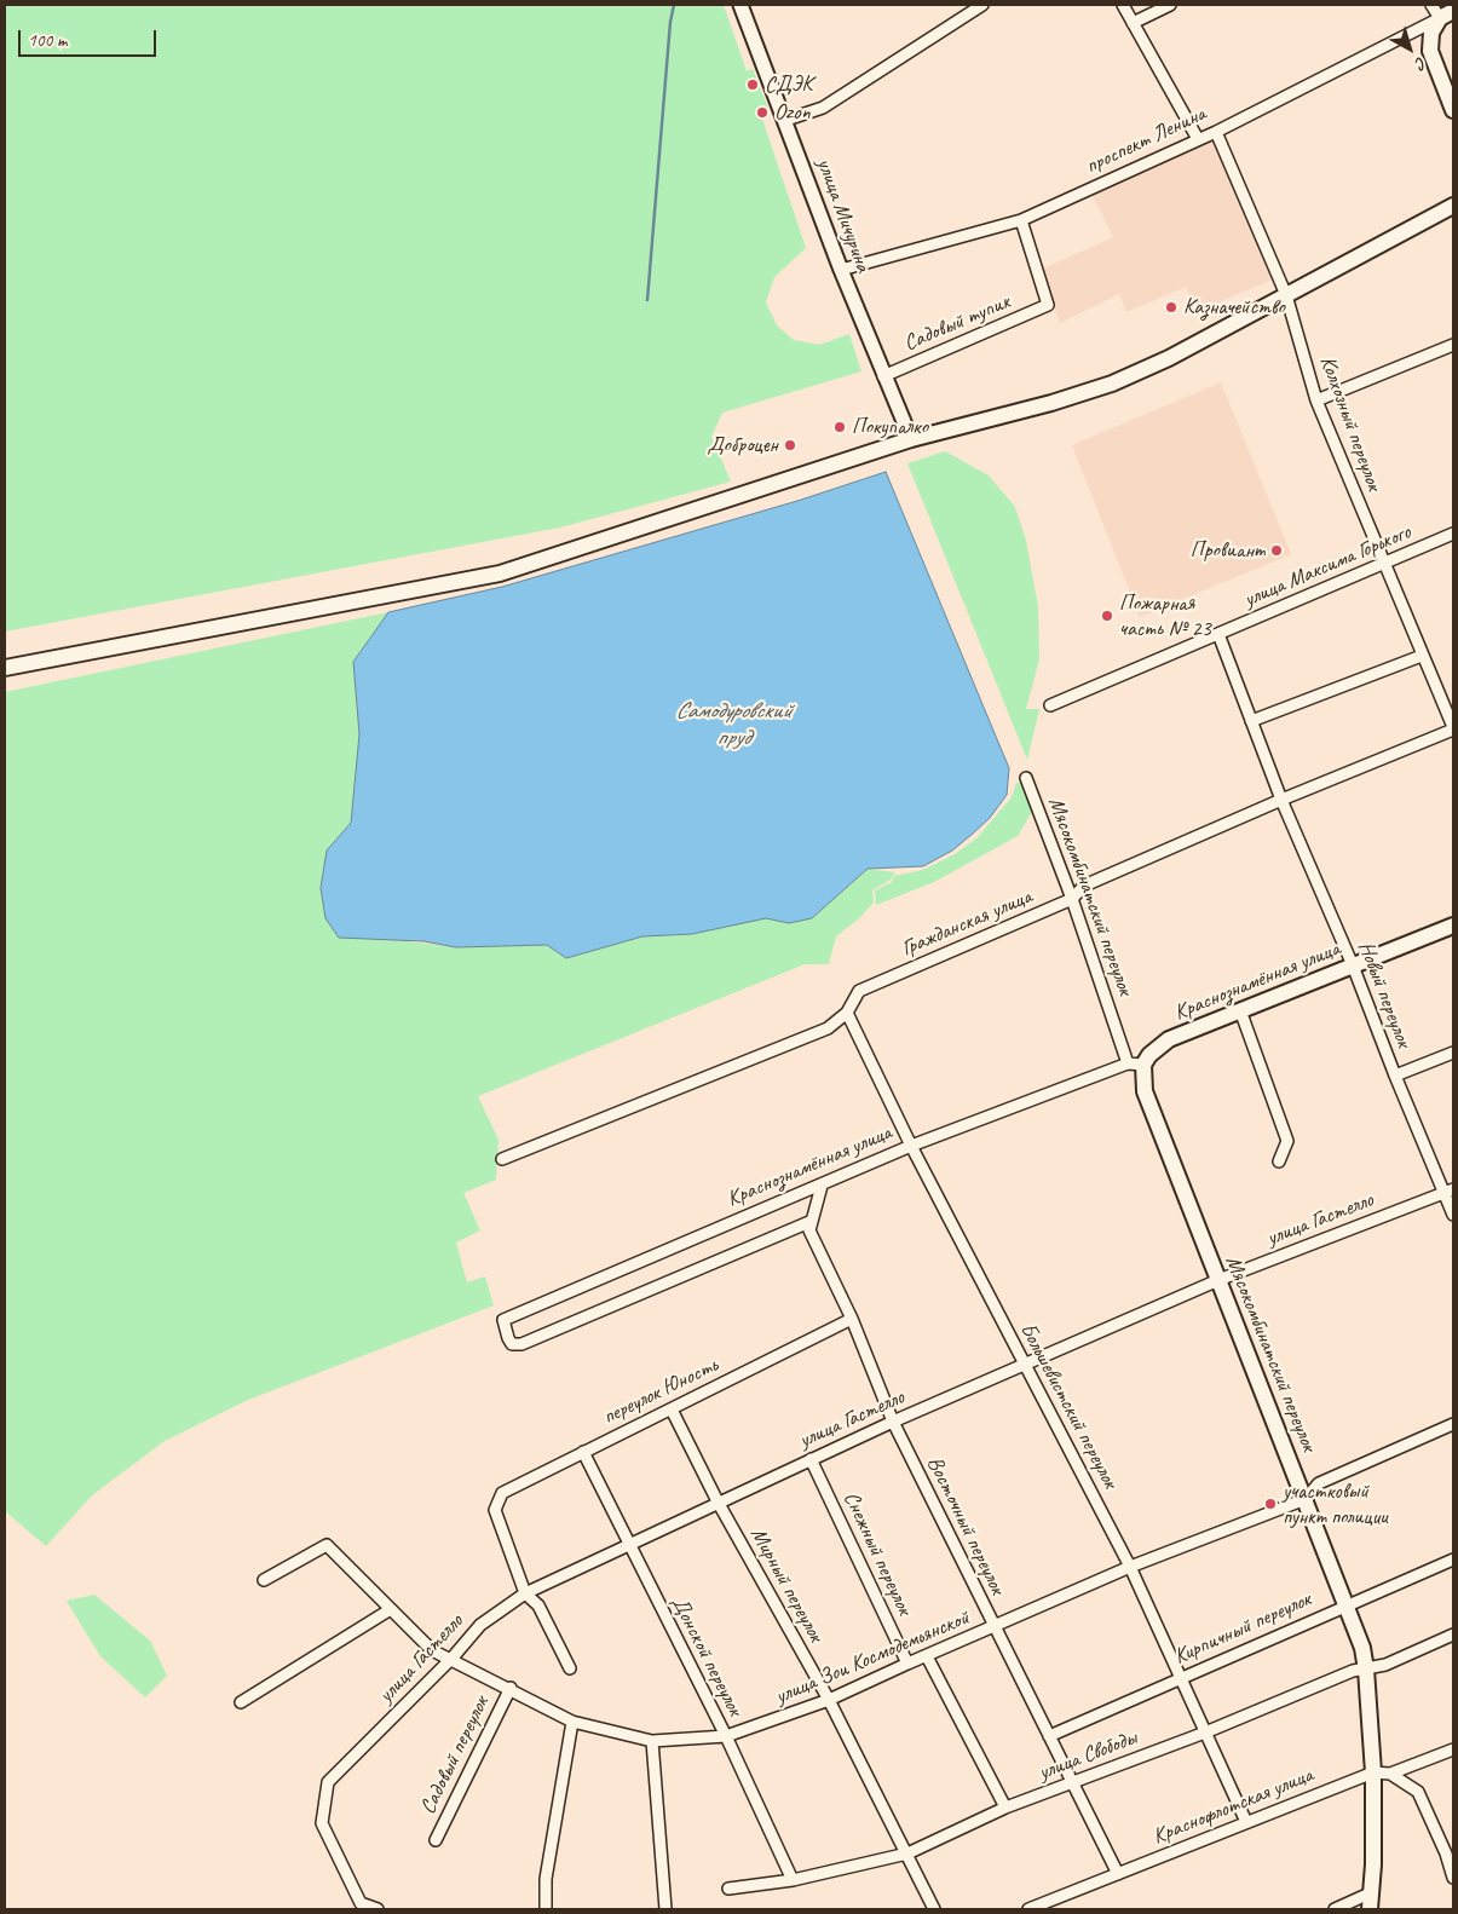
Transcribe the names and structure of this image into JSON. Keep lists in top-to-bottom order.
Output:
{
  "streets": {
    "main road": ["Мясокомбинатский переулок", "Краснознамённая улица"],
    "street": [
      "проспект Ленина",
      "улица Мичурина",
      "Садовый тупик",
      "Колхозный переулок",
      "улица Максима Горького",
      "Гражданская улица",
      "Новый переулок",
      "улица Гастелло",
      "переулок Юность",
      "Большевистский переулок",
      "Восточный переулок",
      "Снежный переулок",
      "Мирный переулок",
      "Кирпичный переулок",
      "Донской переулок",
      "улица Зои Космодемьянской",
      "Садовый переулок",
      "улица Свободы",
      "Краснофлотская улица"
    ]
  },
  "crossings": [
    ["проспект Ленина", "улица Мичурина"],
    ["проспект Ленина", "Садовый тупик"],
    ["проспект Ленина", "Колхозный переулок"],
    ["улица Мичурина", "Садовый тупик"],
    ["Колхозный переулок", "улица Максима Горького"],
    ["Колхозный переулок", "Гражданская улица"],
    ["улица Максима Горького", "Новый переулок"],
    ["Мясокомбинатский переулок", "Гражданская улица"],
    ["Мясокомбинатский переулок", "Краснознамённая улица"],
    ["Мясокомбинатский переулок", "улица Гастелло"],
    ["Мясокомбинатский переулок", "Кирпичный переулок"],
    ["Мясокомбинатский переулок", "улица Зои Космодемьянской"],
    ["Мясокомбинатский переулок", "улица Свободы"],
    ["Мясокомбинатский переулок", "Краснофлотская улица"],
    ["Гражданская улица", "Новый переулок"],
    ["Гражданская улица", "Большевистский переулок"],
    ["Краснознамённая улица", "Новый переулок"],
    ["Краснознамённая улица", "Большевистский переулок"],
    ["Краснознамённая улица", "Восточный переулок"],
    ["Новый переулок", "улица Гастелло"],
    ["улица Гастелло", "переулок Юность"],
    ["улица Гастелло", "Большевистский переулок"],
    ["улица Гастелло", "Восточный переулок"],
    ["улица Гастелло", "Снежный переулок"],
    ["улица Гастелло", "Мирный переулок"],
    ["улица Гастелло", "Донской переулок"],
    ["улица Гастелло", "улица Зои Космодемьянской"],
    ["переулок Юность", "Восточный переулок"],
    ["переулок Юность", "Мирный переулок"],
    ["переулок Юность", "Донской переулок"],
    ["Большевистский переулок", "Кирпичный переулок"],
    ["Большевистский переулок", "улица Зои Космодемьянской"],
    ["Большевистский переулок", "улица Свободы"],
    ["Большевистский переулок", "Краснофлотская улица"],
    ["Восточный переулок", "Кирпичный переулок"],
    ["Восточный переулок", "улица Зои Космодемьянской"],
    ["Восточный переулок", "улица Свободы"],
    ["Восточный переулок", "Краснофлотская улица"],
    ["Снежный переулок", "улица Зои Космодемьянской"],
    ["Мирный переулок", "улица Зои Космодемьянской"],
    ["Мирный переулок", "улица Свободы"],
    ["Донской переулок", "улица Зои Космодемьянской"],
    ["Донской переулок", "улица Свободы"],
    ["улица Зои Космодемьянской", "Садовый переулок"]
  ],
  "water": ["Самодуровский пруд"],
  "places": [
    "СДЭК",
    "Ozon",
    "Казначейство",
    "Покупалко",
    "Доброцен",
    "Провиант",
    "Пожарная часть № 23",
    "участковый пункт полиции"
  ],
  "scale_bar": "100 m",
  "north": "bottom right"
}
